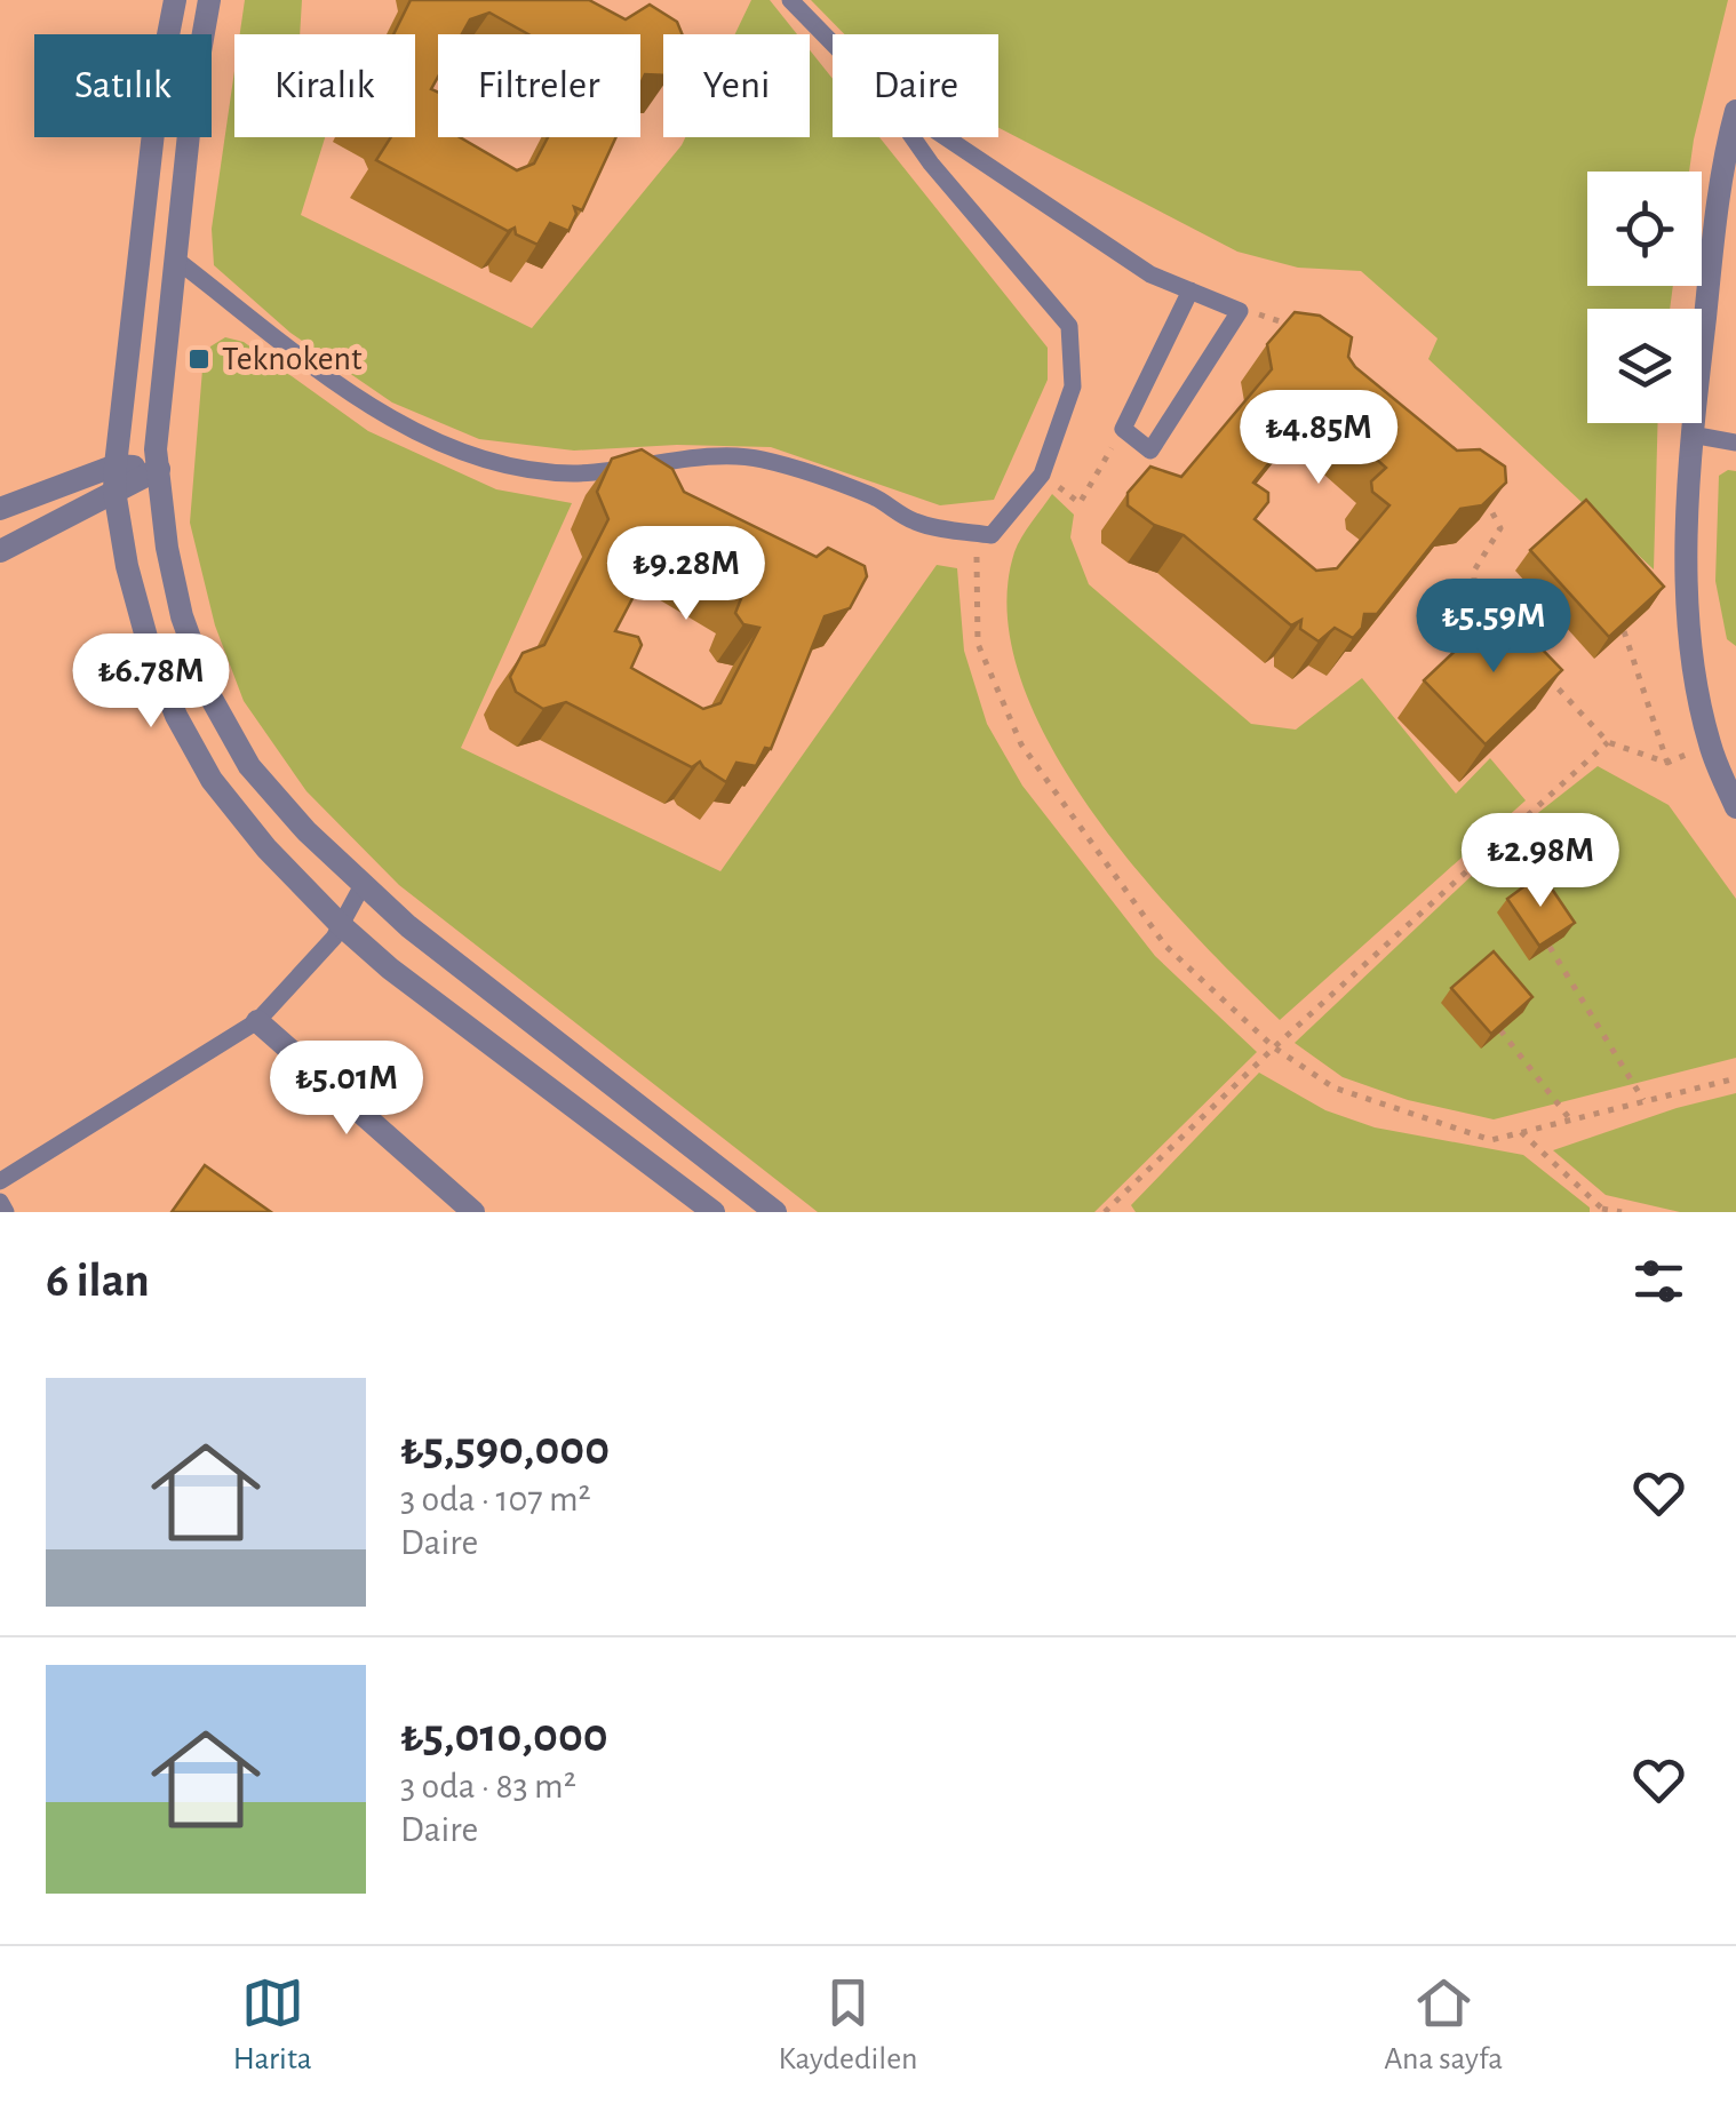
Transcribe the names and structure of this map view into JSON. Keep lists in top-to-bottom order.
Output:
{
  "places": {
    "transit": ["Teknokent"]
  },
  "page": {
    "chip": [
      "Satılık",
      "Kiralık",
      "Filtreler",
      "Yeni",
      "Daire"
    ],
    "price": [
      "₺4.85M",
      "₺9.28M",
      "₺5.59M",
      "₺6.78M",
      "₺2.98M",
      "₺5.01M"
    ],
    "heading": "6 ilan",
    "list": [
      {
        "name": "₺5,590,000",
        "note": "3 oda · 107 m² · Daire"
      },
      {
        "name": "₺5,010,000",
        "note": "3 oda · 83 m² · Daire"
      }
    ],
    "tabs": ["Harita", "Kaydedilen", "Ana sayfa"]
  }
}
